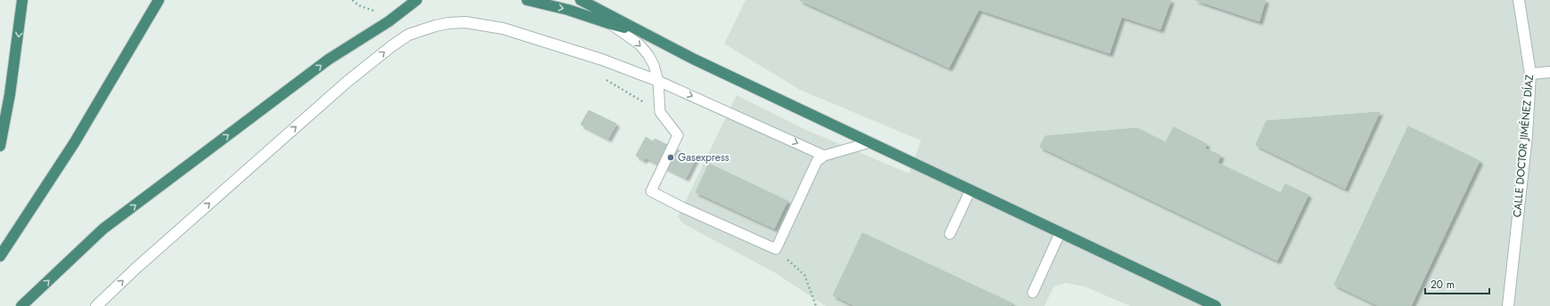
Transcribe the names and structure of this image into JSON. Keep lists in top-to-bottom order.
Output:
{
  "streets": {
    "street": ["CALLE DOCTOR JIMÉNEZ DÍAZ"]
  },
  "places": ["Gasexpress"],
  "scale_bar": "20 m"
}
